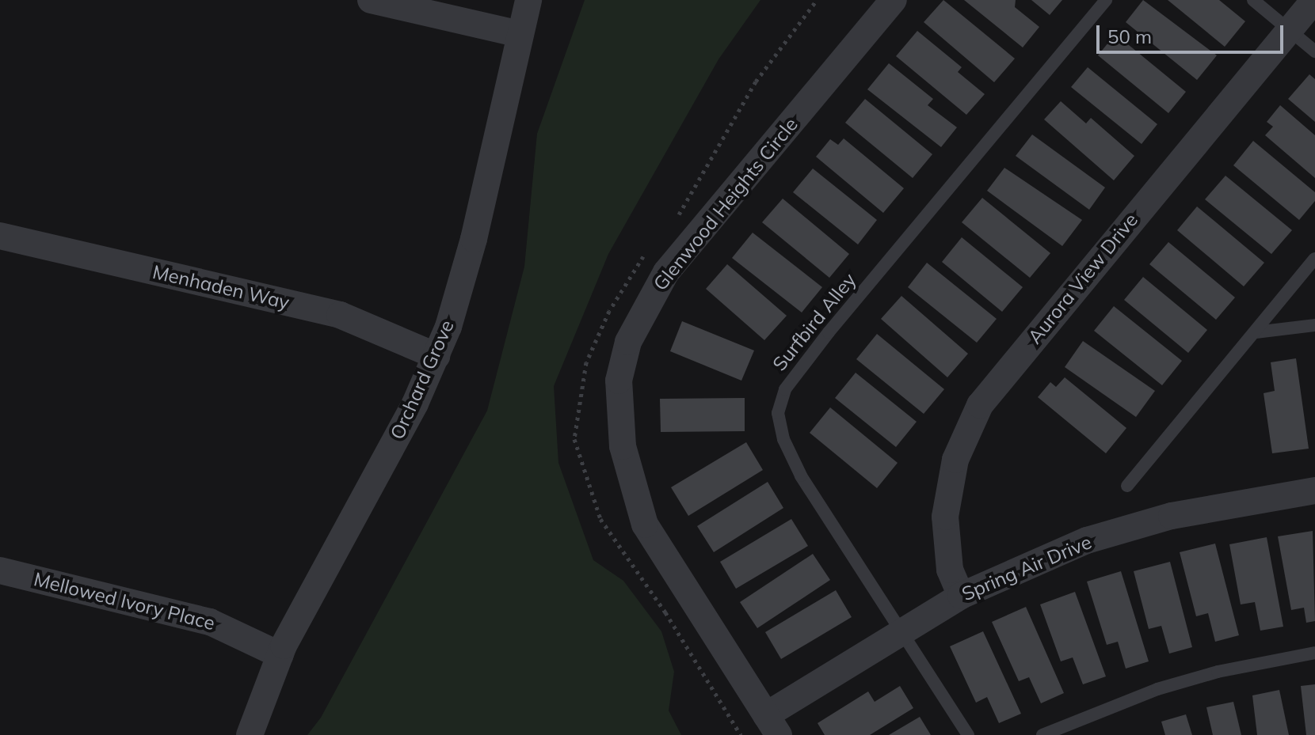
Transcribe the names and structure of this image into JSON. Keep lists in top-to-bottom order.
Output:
{
  "streets": {
    "street": [
      "Glenwood Heights Circle",
      "Aurora View Drive",
      "Menhaden Way",
      "Orchard Grove",
      "Spring Air Drive",
      "Mellowed Ivory Place"
    ],
    "lane": ["Surfbird Alley"]
  },
  "crossings": [
    ["Glenwood Heights Circle", "Spring Air Drive"],
    ["Aurora View Drive", "Spring Air Drive"],
    ["Menhaden Way", "Orchard Grove"],
    ["Surfbird Alley", "Spring Air Drive"],
    ["Orchard Grove", "Mellowed Ivory Place"]
  ],
  "scale_bar": "50 m"
}
